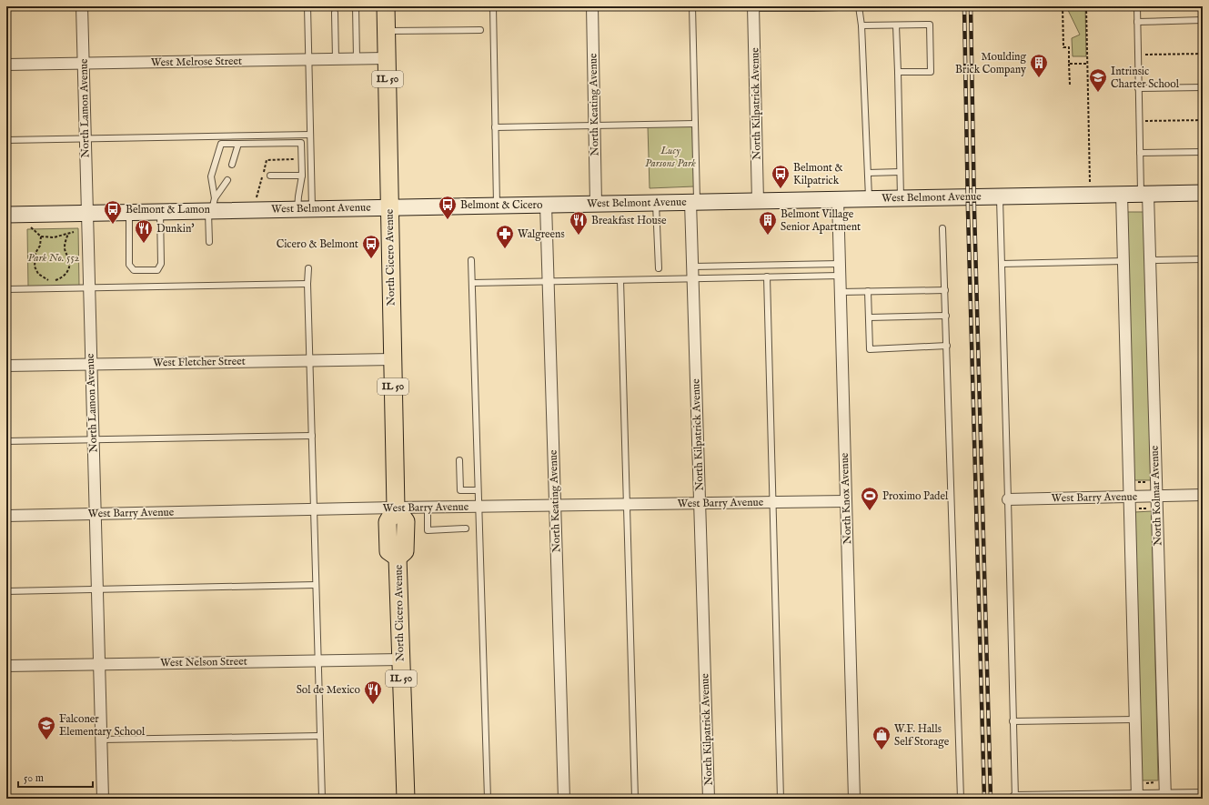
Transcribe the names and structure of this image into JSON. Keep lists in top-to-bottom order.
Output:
{
  "streets": {
    "main road": ["IL 50", "West Belmont Avenue", "North Cicero Avenue"],
    "street": [
      "West Melrose Street",
      "North Kilpatrick Avenue",
      "North Keating Avenue",
      "North Lamon Avenue",
      "West Fletcher Street",
      "North Kolmar Avenue",
      "West Barry Avenue",
      "North Knox Avenue",
      "West Nelson Street"
    ]
  },
  "crossings": [
    ["West Melrose Street", "North Lamon Avenue"],
    ["West Melrose Street", "North Cicero Avenue"],
    ["North Kilpatrick Avenue", "West Belmont Avenue"],
    ["North Kilpatrick Avenue", "West Barry Avenue"],
    ["North Keating Avenue", "West Belmont Avenue"],
    ["North Keating Avenue", "West Barry Avenue"],
    ["North Lamon Avenue", "West Belmont Avenue"],
    ["North Lamon Avenue", "West Fletcher Street"],
    ["North Lamon Avenue", "West Barry Avenue"],
    ["North Lamon Avenue", "West Nelson Street"],
    ["West Belmont Avenue", "North Cicero Avenue"],
    ["West Belmont Avenue", "North Kolmar Avenue"],
    ["West Belmont Avenue", "North Knox Avenue"],
    ["North Cicero Avenue", "West Fletcher Street"],
    ["North Cicero Avenue", "West Barry Avenue"],
    ["North Cicero Avenue", "West Nelson Street"],
    ["North Kolmar Avenue", "West Barry Avenue"],
    ["West Barry Avenue", "North Knox Avenue"]
  ],
  "parks": ["Lucy Parsons Park", "Park No. 552"],
  "places": {
    "building": ["Moulding Brick Company", "Belmont Village Senior Apartment"],
    "school or university": ["Intrinsic Charter School", "Falconer Elementary School"],
    "bus stop": [
      "Belmont & Kilpatrick",
      "Belmont & Cicero",
      "Belmont & Lamon",
      "Cicero & Belmont"
    ],
    "restaurant": ["Breakfast House", "Dunkin'", "Sol de Mexico"],
    "pharmacy": ["Walgreens"],
    "sports": ["Proximo Padel"],
    "shop": ["W.F. Halls Self Storage"]
  },
  "scale_bar": "50 m"
}
